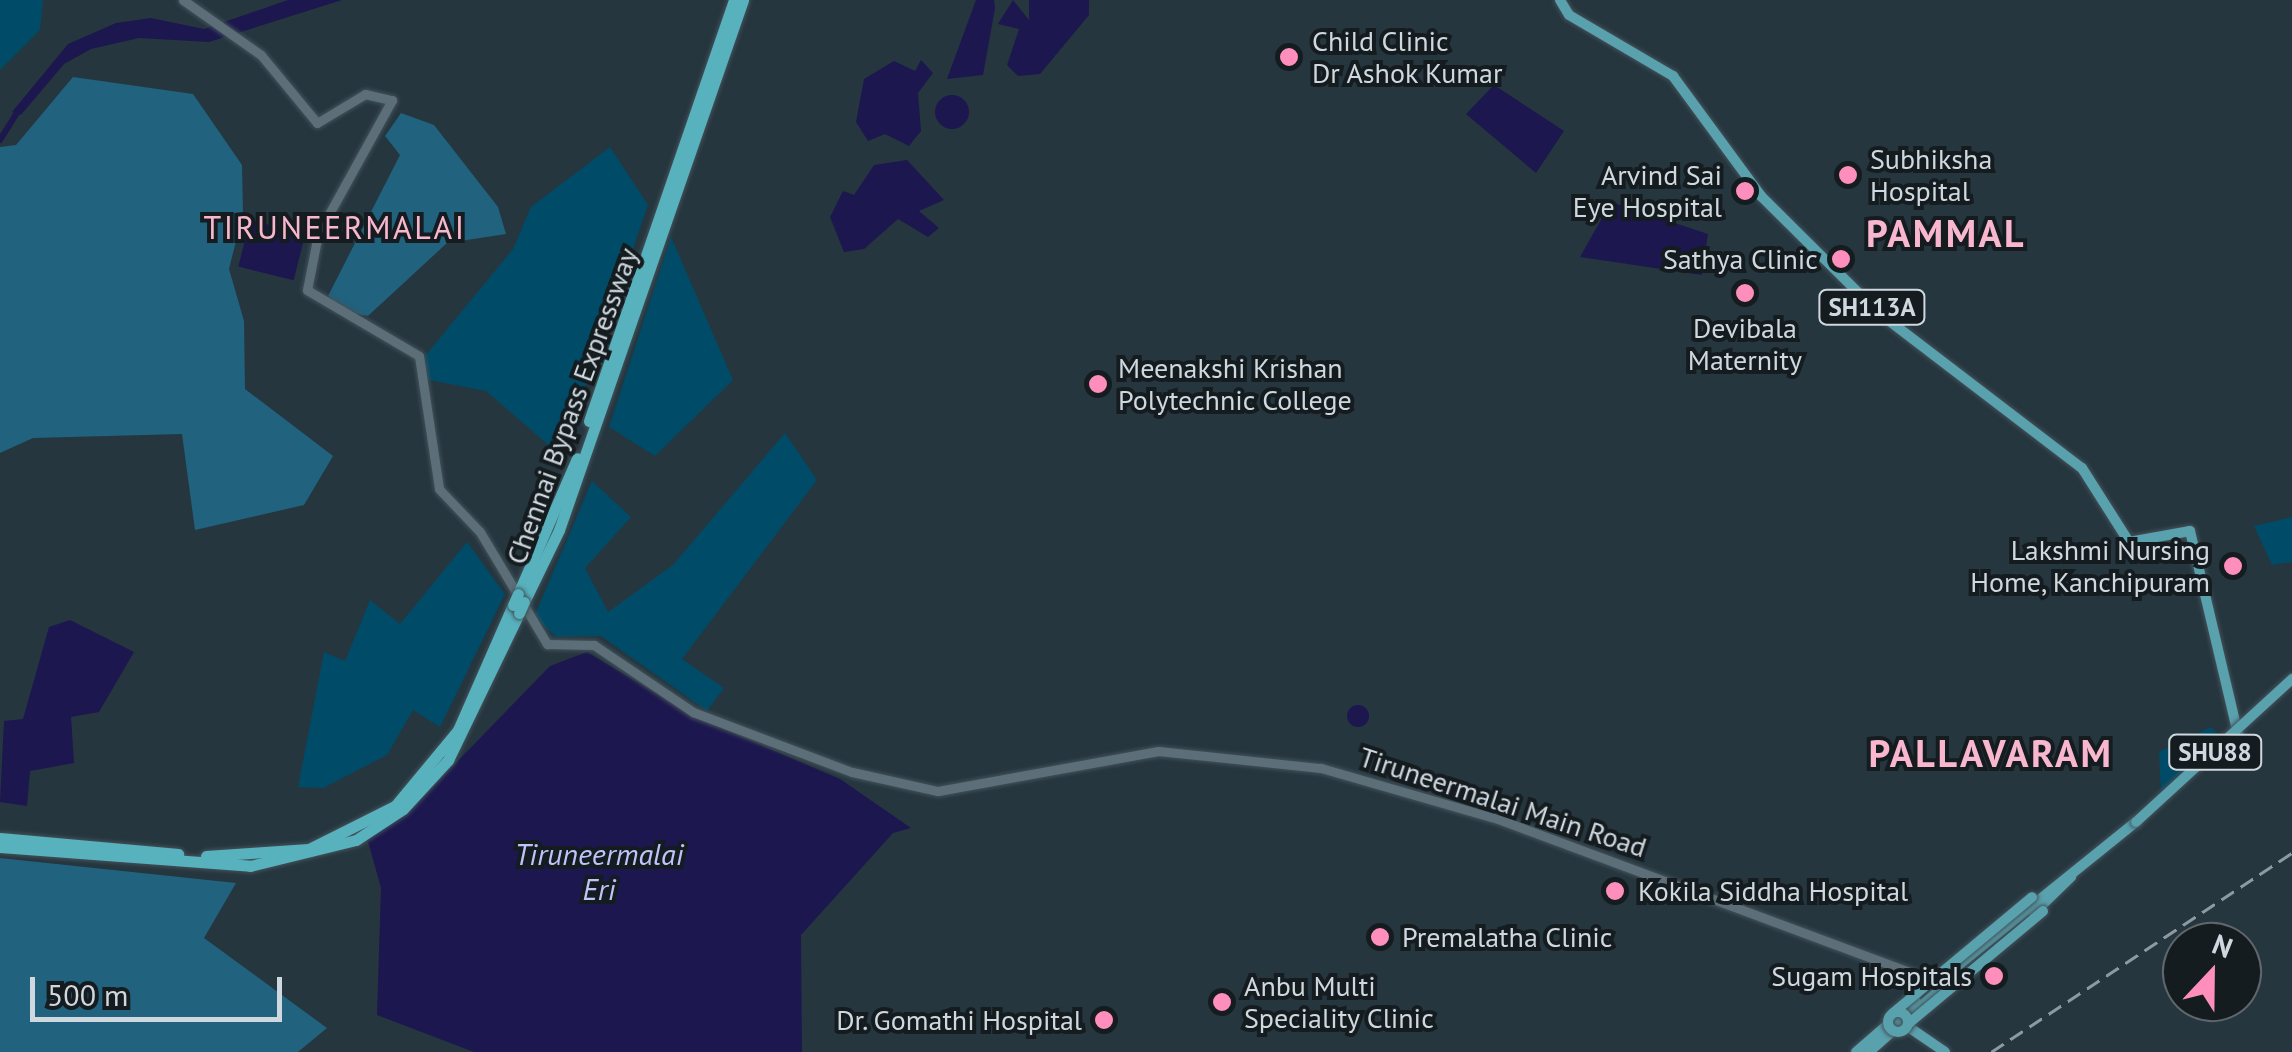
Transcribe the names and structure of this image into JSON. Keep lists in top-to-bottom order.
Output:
{
  "streets": {
    "highway": ["Chennai Bypass Expressway"],
    "main road": ["SH113A", "SHU88", "Tiruneermalai Main Road"]
  },
  "crossings": [
    ["Chennai Bypass Expressway", "Tiruneermalai Main Road"],
    ["SHU88", "Tiruneermalai Main Road"]
  ],
  "districts": ["TIRUNEERMALAI", "PAMMAL", "PALLAVARAM"],
  "water": ["Tiruneermalai Eri"],
  "places": [
    "Child Clinic Dr Ashok Kumar",
    "Subhiksha Hospital",
    "Arvind Sai Eye Hospital",
    "Sathya Clinic",
    "Devibala Maternity",
    "Meenakshi Krishan Polytechnic College",
    "Lakshmi Nursing Home, Kanchipuram",
    "Kokila Siddha Hospital",
    "Premalatha Clinic",
    "Sugam Hospitals",
    "Anbu Multi Speciality Clinic",
    "Dr. Gomathi Hospital"
  ],
  "scale_bar": "500 m",
  "north": "top"
}
